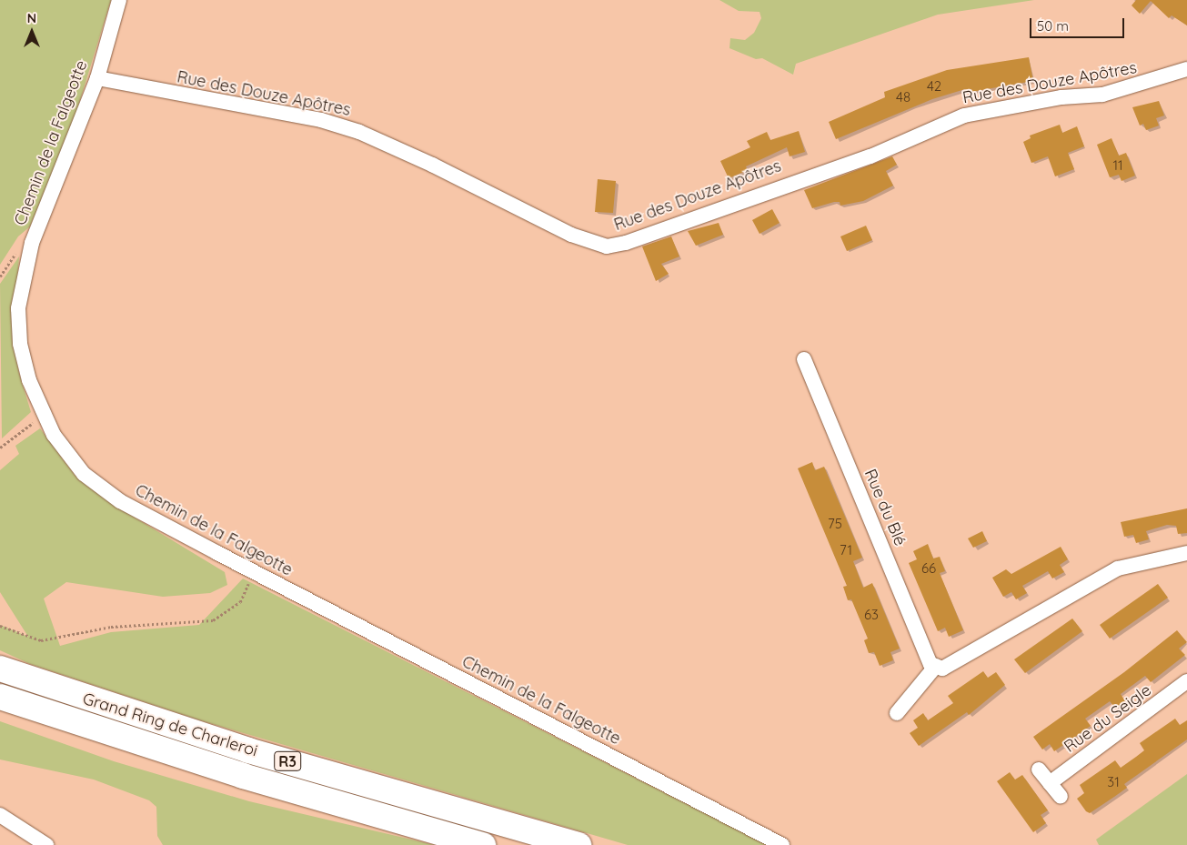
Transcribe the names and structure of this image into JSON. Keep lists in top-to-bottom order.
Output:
{
  "streets": {
    "highway": ["Grand Ring de Charleroi", "R3"],
    "street": [
      "Rue des Douze Apôtres",
      "Chemin de la Falgeotte",
      "Rue du Blé",
      "Rue du Seigle"
    ]
  },
  "crossings": [
    ["Rue des Douze Apôtres", "Chemin de la Falgeotte"]
  ],
  "house_numbers": [
    "42",
    "48",
    "11",
    "75",
    "71",
    "66",
    "63",
    "31"
  ],
  "scale_bar": "50 m",
  "north": "top"
}
